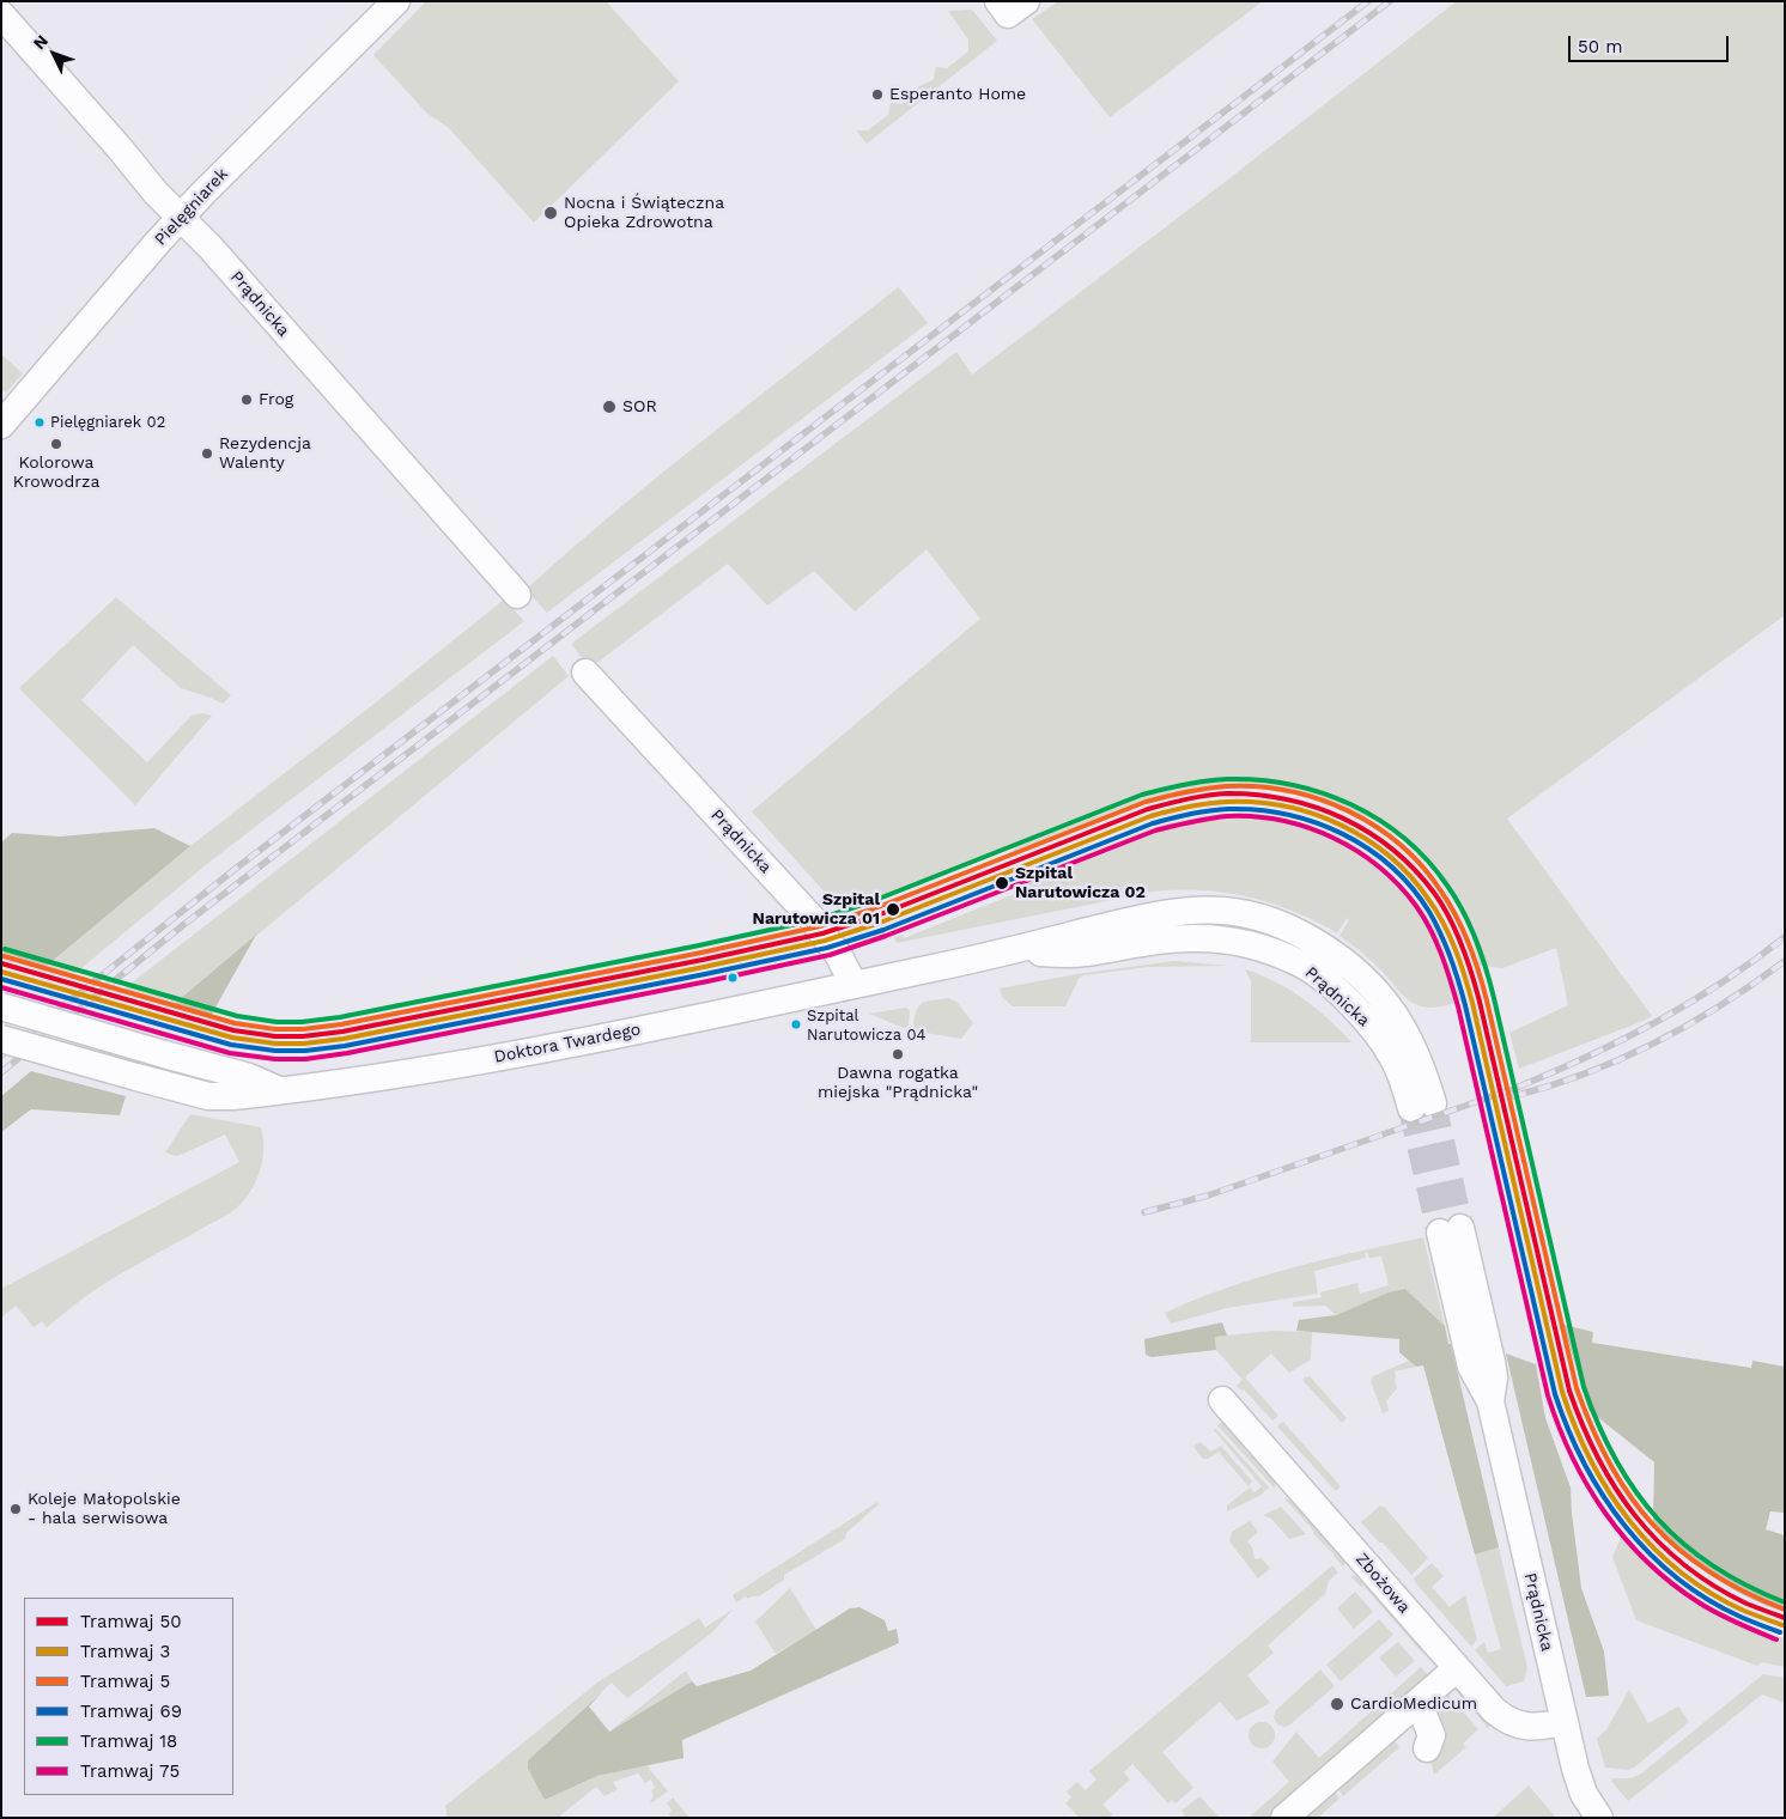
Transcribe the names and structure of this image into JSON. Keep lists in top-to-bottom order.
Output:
{
  "streets": {
    "street": [
      "Pielęgniarek",
      "Prądnicka",
      "Doktora Twardego",
      "Zbożowa"
    ]
  },
  "crossings": [
    ["Pielęgniarek", "Prądnicka"],
    ["Prądnicka", "Doktora Twardego"],
    ["Prądnicka", "Zbożowa"]
  ],
  "places": [
    "Esperanto Home",
    "Nocna i Świąteczna Opieka Zdrowotna",
    "Frog",
    "SOR",
    "Pielęgniarek 02",
    "Kolorowa Krowodrza",
    "Rezydencja Walenty",
    "Szpital Narutowicza 02",
    "Szpital Narutowicza 01",
    "Szpital Narutowicza 04",
    "Dawna rogatka miejska \"Prądnicka\"",
    "Koleje Małopolskie - hala serwisowa",
    "CardioMedicum"
  ],
  "lines": [
    "tram line 18",
    "tram line 5",
    "tram line 50",
    "tram line 3",
    "tram line 69",
    "tram line 75"
  ],
  "legend": [
    "Tramwaj 50",
    "Tramwaj 3",
    "Tramwaj 5",
    "Tramwaj 69",
    "Tramwaj 18",
    "Tramwaj 75"
  ],
  "scale_bar": "50 m",
  "north": "top left"
}
